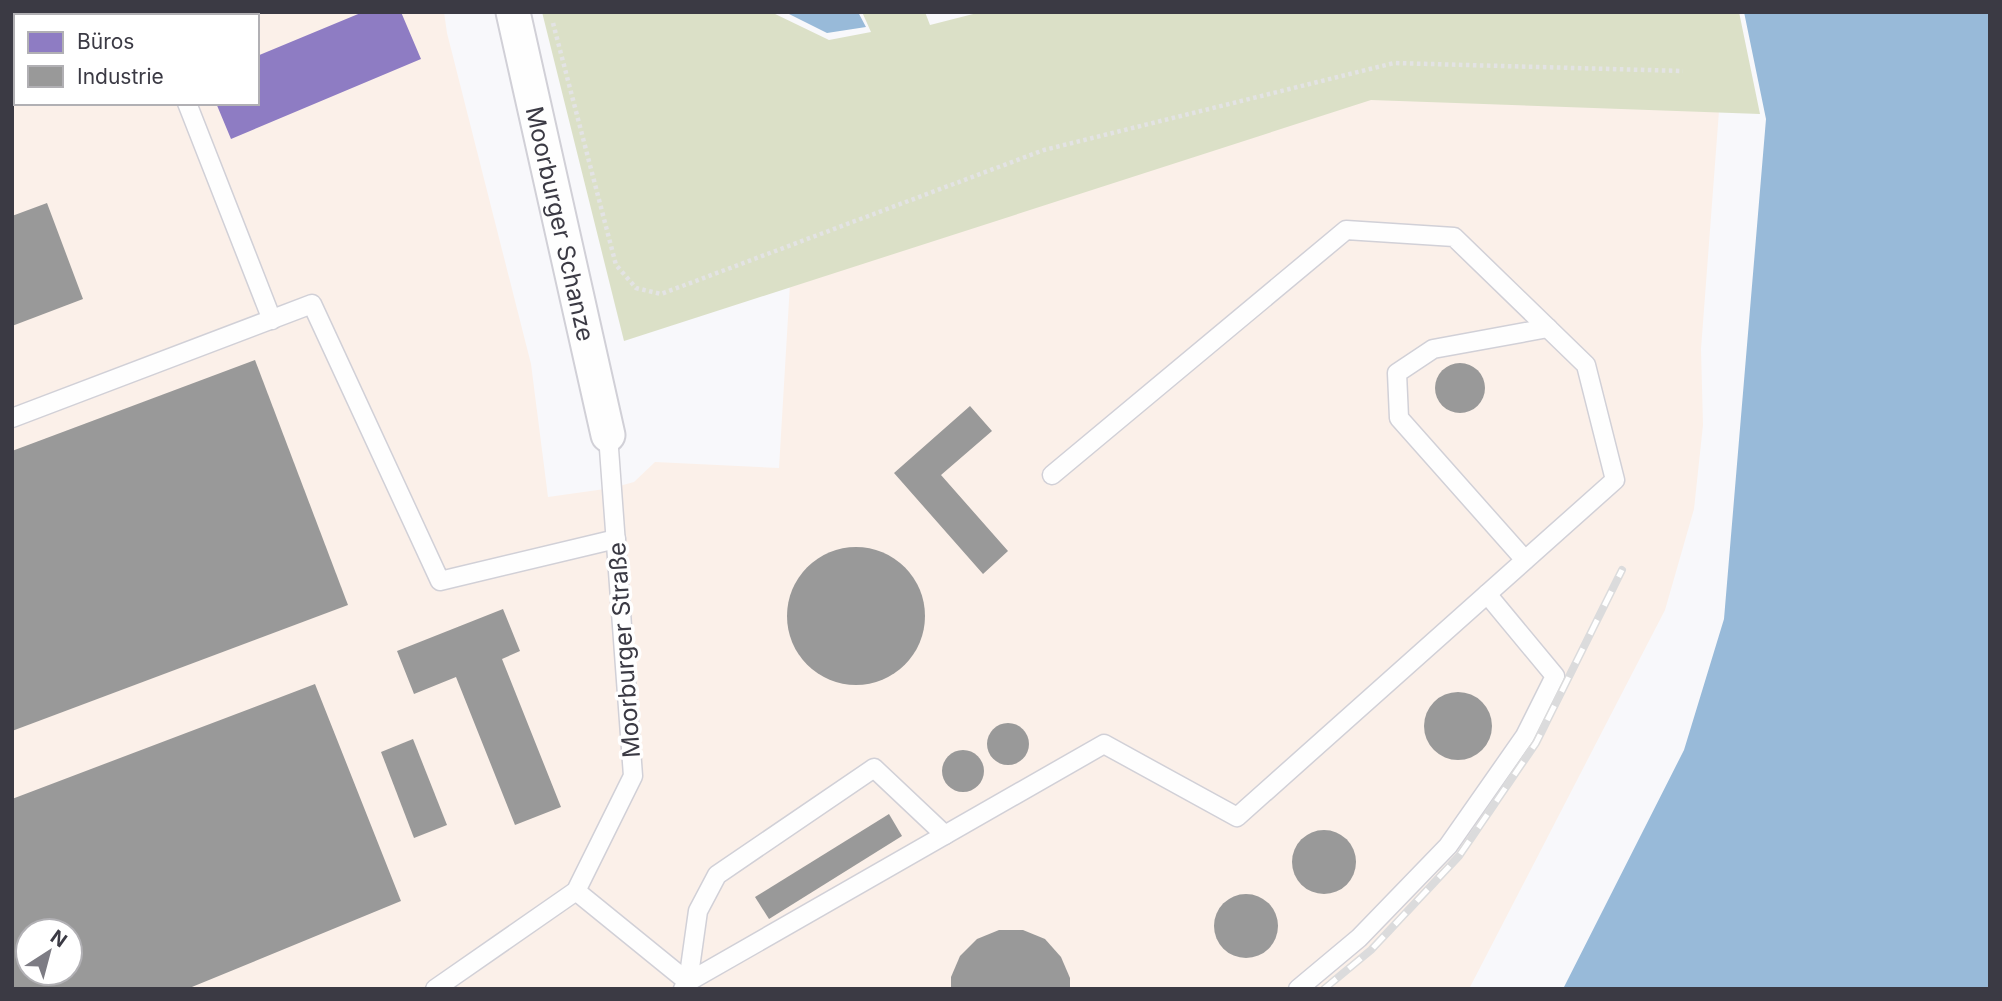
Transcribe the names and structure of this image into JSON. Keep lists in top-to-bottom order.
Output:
{
  "streets": {
    "street": ["Moorburger Schanze"],
    "lane": ["Moorburger Straße"]
  },
  "crossings": [
    ["Moorburger Schanze", "Moorburger Straße"]
  ],
  "legend": ["Büros", "Industrie"],
  "north": "top right"
}
